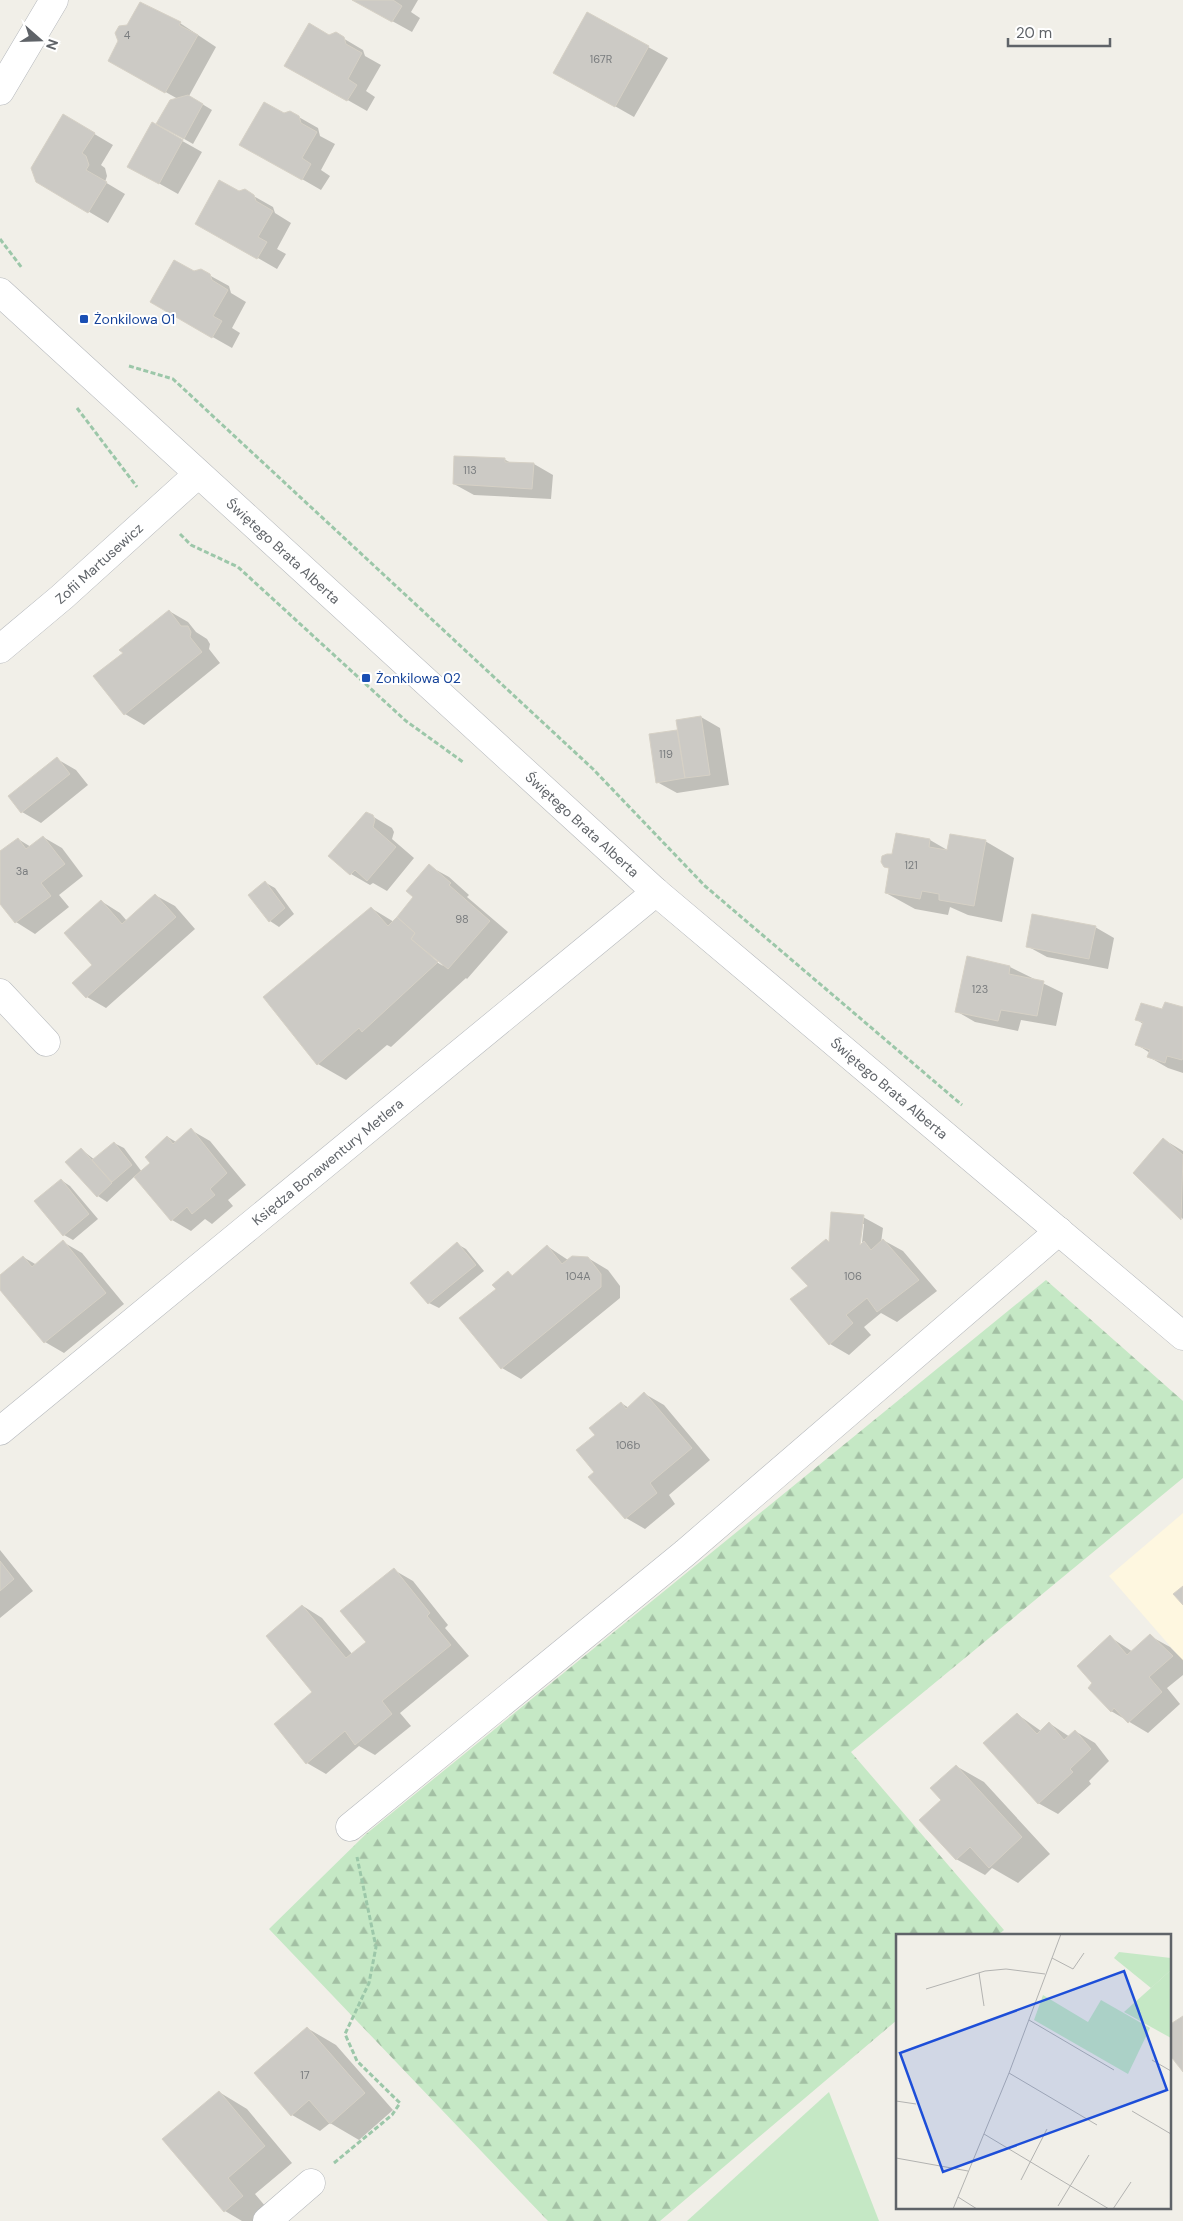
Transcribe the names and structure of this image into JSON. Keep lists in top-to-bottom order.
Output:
{
  "streets": {
    "street": ["Świętego Brata Alberta", "Zofii Martusewicz", "Księdza Bonawentury Metlera"]
  },
  "crossings": [
    ["Świętego Brata Alberta", "Zofii Martusewicz"],
    ["Świętego Brata Alberta", "Księdza Bonawentury Metlera"]
  ],
  "places": {
    "transit": ["Żonkilowa 01", "Żonkilowa 02"]
  },
  "house_numbers": [
    "4",
    "167R",
    "113",
    "119",
    "121",
    "3a",
    "98",
    "123",
    "104A",
    "106",
    "106b",
    "17"
  ],
  "scale_bar": "20 m",
  "north": "right"
}
